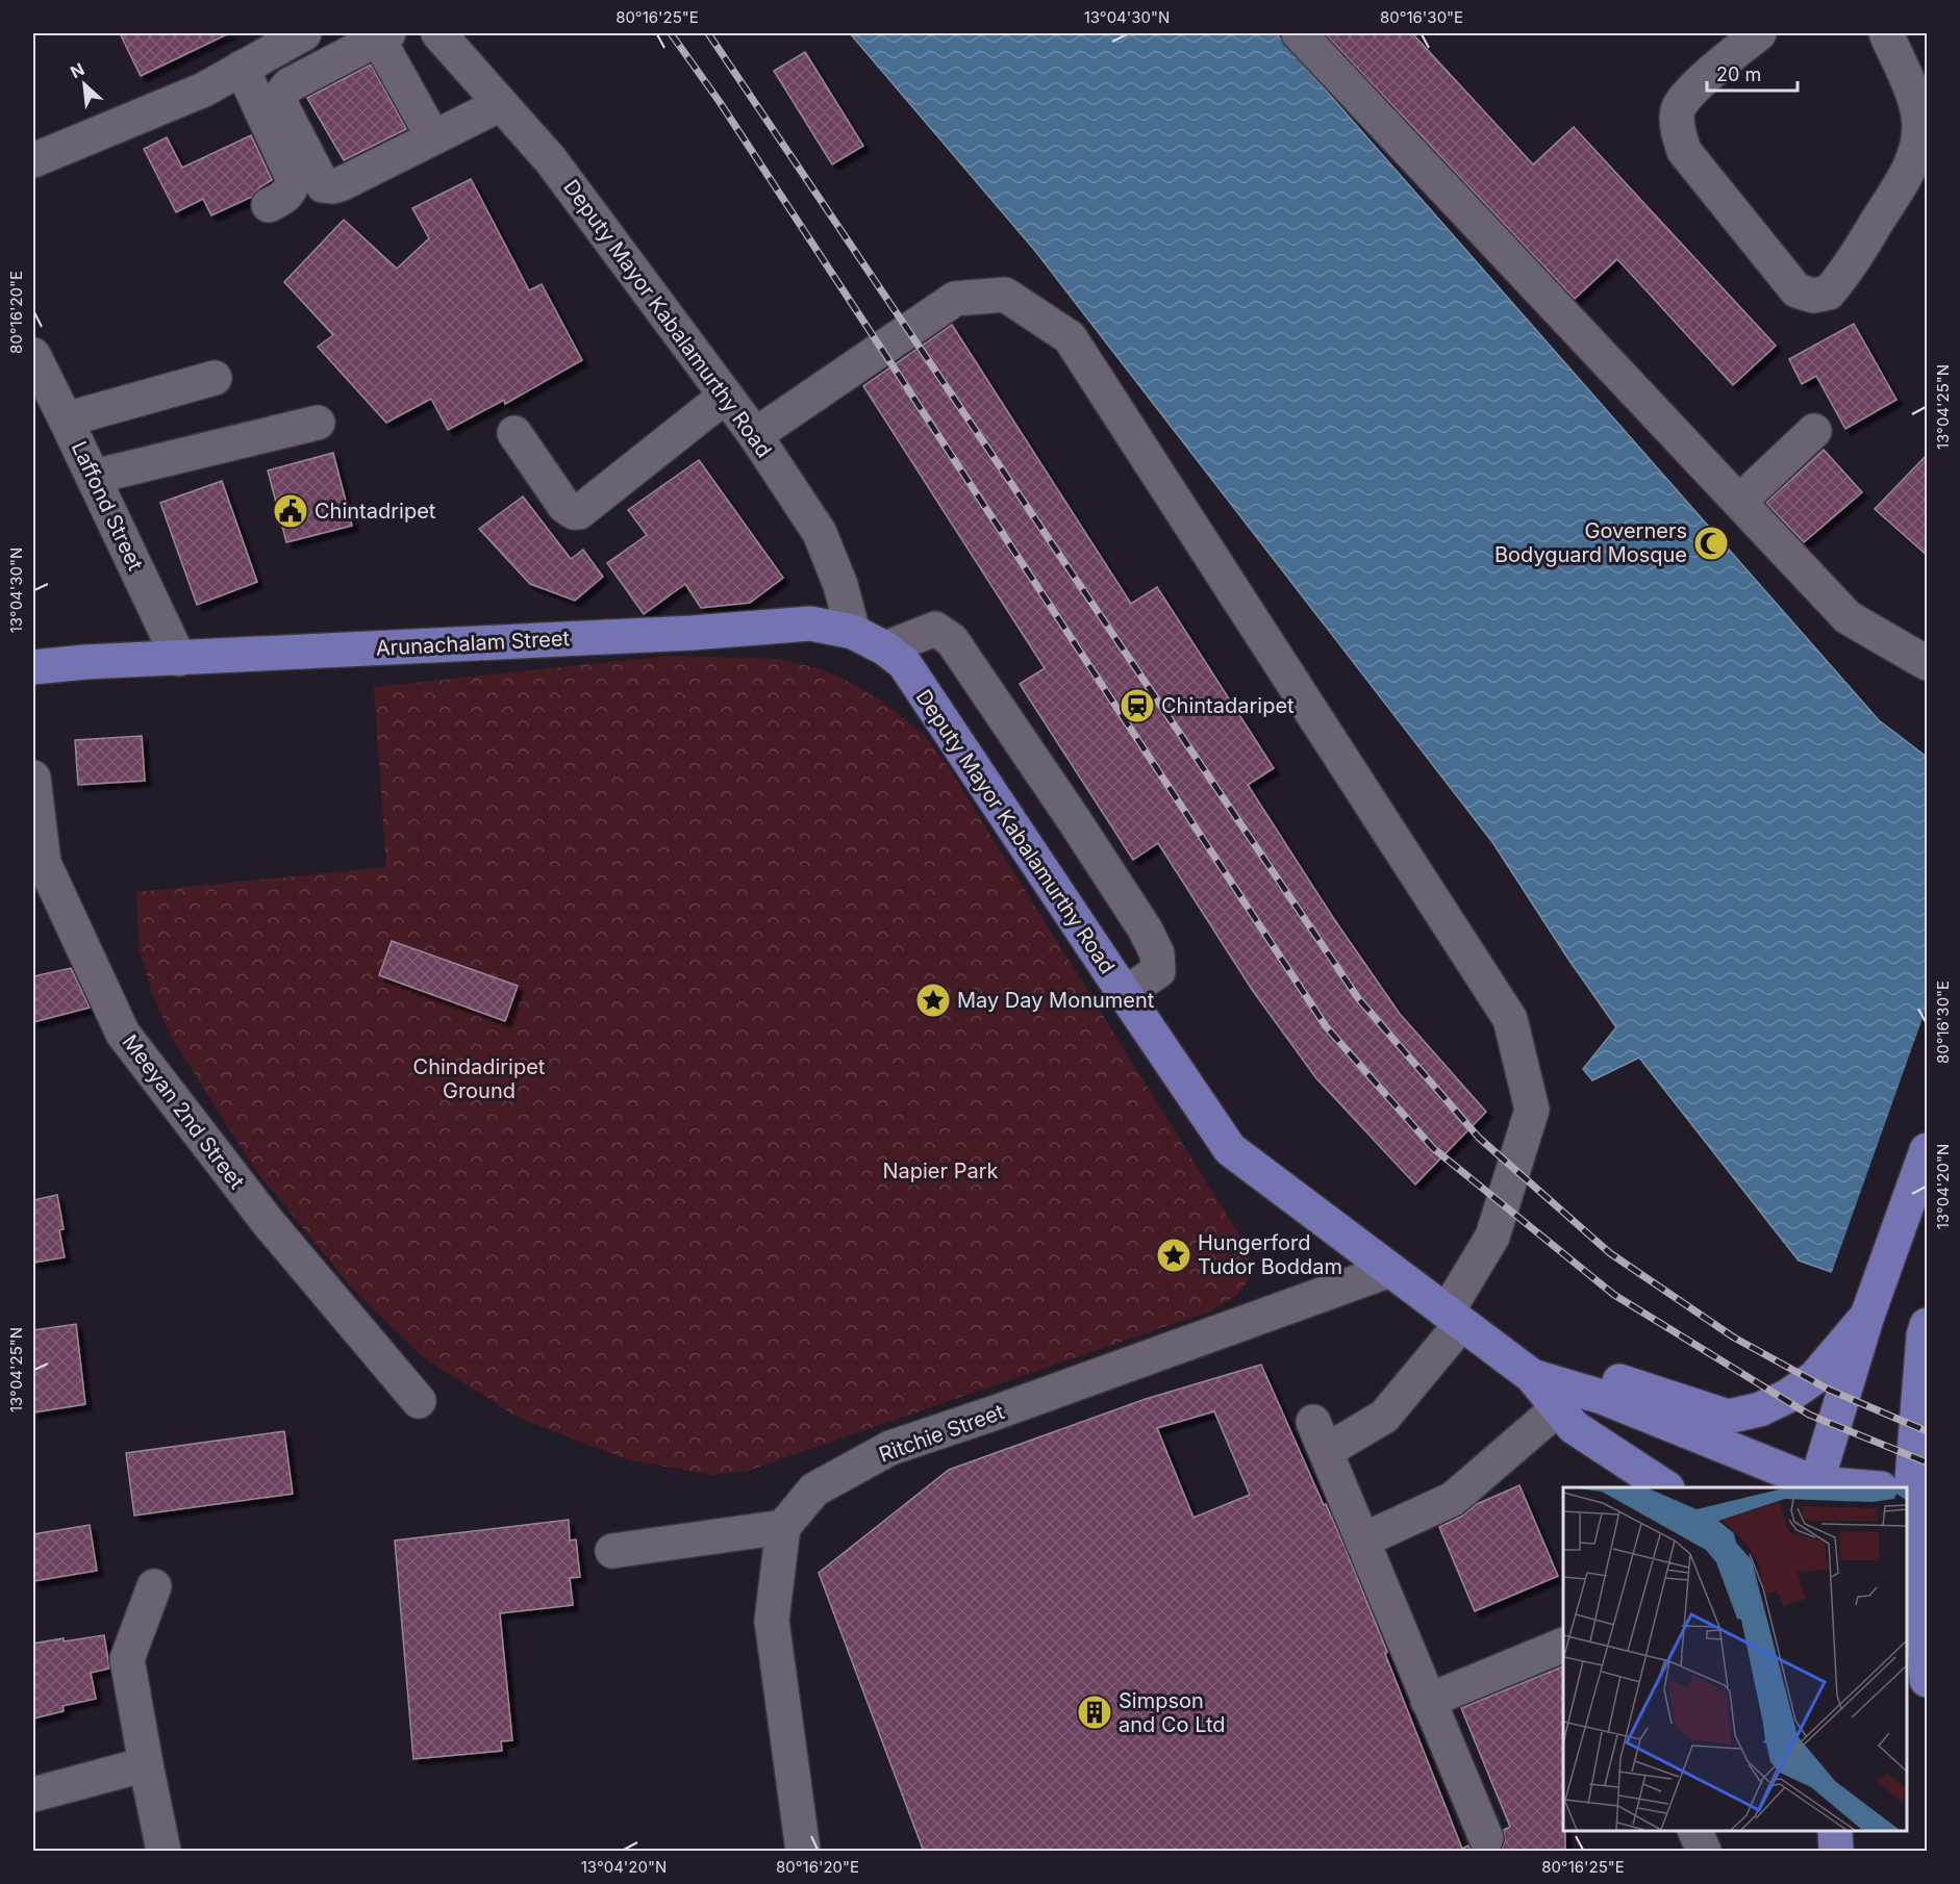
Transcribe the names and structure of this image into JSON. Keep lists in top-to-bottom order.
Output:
{
  "streets": {
    "main road": ["Deputy Mayor Kabalamurthy Road", "Arunachalam Street"],
    "street": ["Laffond Street", "Meeyan 2nd Street", "Ritchie Street"]
  },
  "crossings": [
    ["Deputy Mayor Kabalamurthy Road", "Arunachalam Street"],
    ["Deputy Mayor Kabalamurthy Road", "Ritchie Street"],
    ["Laffond Street", "Arunachalam Street"]
  ],
  "parks": ["Chindadiripet Ground", "Napier Park"],
  "places": {
    "public building": ["Chintadripet"],
    "mosque": ["Governers Bodyguard Mosque"],
    "station": ["Chintadaripet"],
    "place": ["May Day Monument", "Hungerford Tudor Boddam"],
    "building": ["Simpson and Co Ltd"]
  },
  "scale_bar": "20 m",
  "north": "top left",
  "coordinates": [
    "80°16'25\"E",
    "13°04'30\"N",
    "80°16'30\"E",
    "80°16'20\"E",
    "13°04'25\"N",
    "13°04'20\"N"
  ]
}
